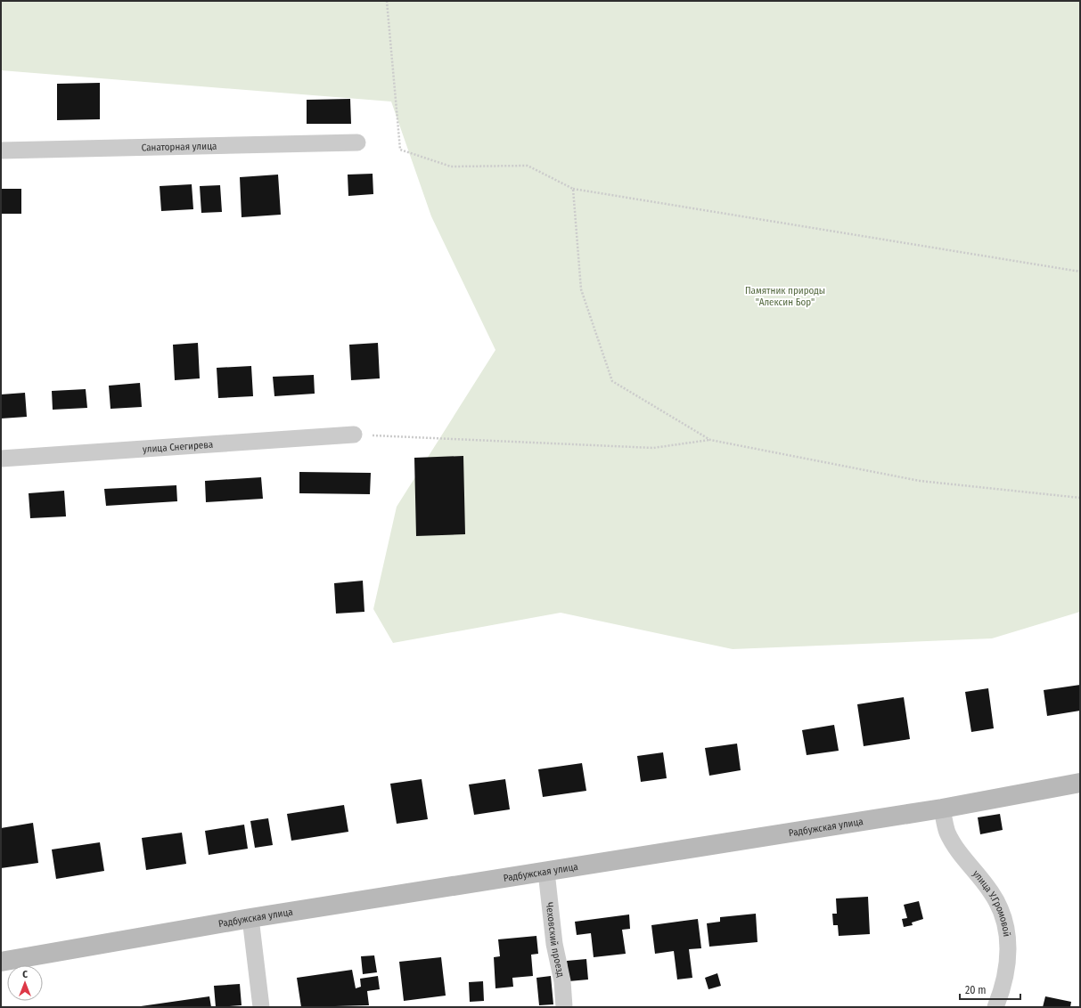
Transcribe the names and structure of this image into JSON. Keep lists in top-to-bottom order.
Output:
{
  "streets": {
    "main road": ["Радбужская улица"],
    "street": [
      "Санаторная улица",
      "улица Снегирева",
      "улица У.Громовой",
      "Чеховский проезд"
    ]
  },
  "crossings": [
    ["Радбужская улица", "улица У.Громовой"],
    ["Радбужская улица", "Чеховский проезд"]
  ],
  "parks": ["Памятник природы \"Алексин Бор\""],
  "scale_bar": "20 m",
  "north": "top"
}
